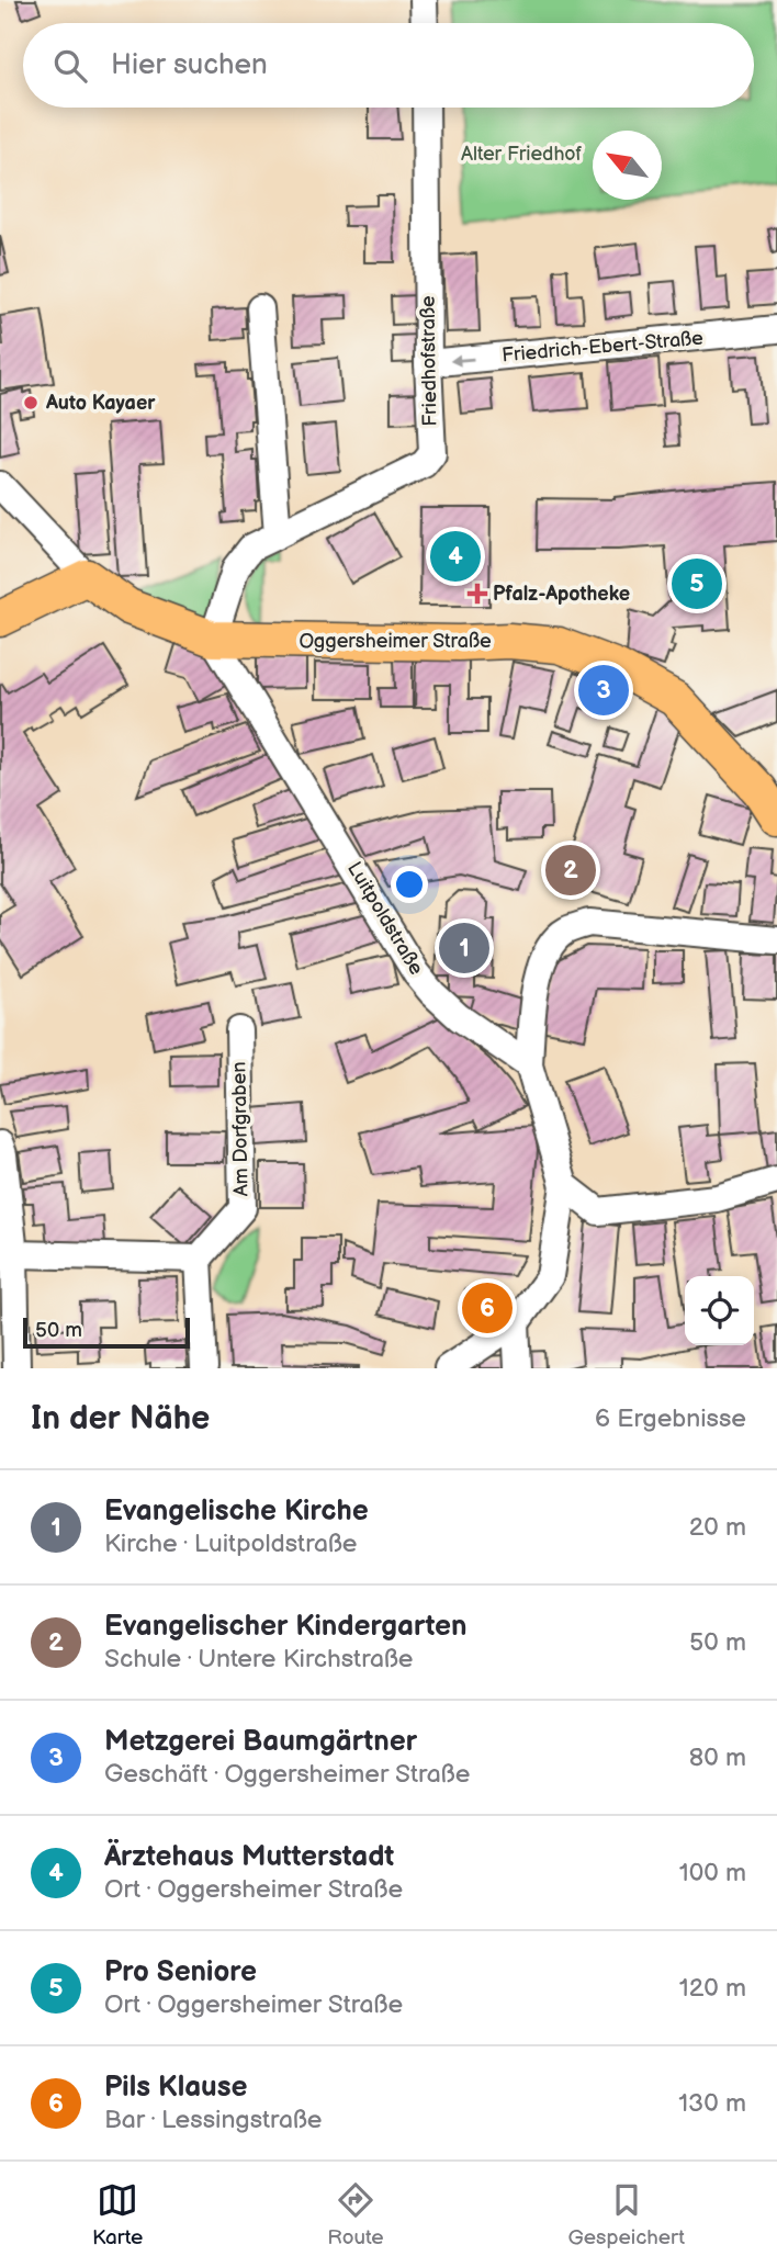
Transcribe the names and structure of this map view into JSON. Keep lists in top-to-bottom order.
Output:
{
  "streets": {
    "main road": ["Oggersheimer Straße"],
    "street": [
      "Friedrich-Ebert-Straße",
      "Friedhofstraße",
      "Luitpoldstraße",
      "Am Dorfgraben"
    ]
  },
  "crossings": [
    ["Friedrich-Ebert-Straße", "Friedhofstraße"],
    ["Friedhofstraße", "Oggersheimer Straße"],
    ["Friedhofstraße", "Luitpoldstraße"],
    ["Oggersheimer Straße", "Luitpoldstraße"]
  ],
  "one_way": ["Friedrich-Ebert-Straße"],
  "parks": ["Alter Friedhof"],
  "places": {
    "other": ["Auto Kayaer"],
    "health": ["Pfalz-Apotheke"]
  },
  "scale_bar": "50 m",
  "north": "top left",
  "page": {
    "search": "Hier suchen",
    "pins": [
      "4",
      "5",
      "3",
      "2",
      "1",
      "6"
    ],
    "scale": "50 m",
    "heading": ["In der Nähe", "6 Ergebnisse"],
    "list": [
      {
        "mark": "1",
        "name": "Evangelische Kirche",
        "note": "Kirche · Luitpoldstraße",
        "value": "20 m"
      },
      {
        "mark": "2",
        "name": "Evangelischer Kindergarten",
        "note": "Schule · Untere Kirchstraße",
        "value": "50 m"
      },
      {
        "mark": "3",
        "name": "Metzgerei Baumgärtner",
        "note": "Geschäft · Oggersheimer Straße",
        "value": "80 m"
      },
      {
        "mark": "4",
        "name": "Ärztehaus Mutterstadt",
        "note": "Ort · Oggersheimer Straße",
        "value": "100 m"
      },
      {
        "mark": "5",
        "name": "Pro Seniore",
        "note": "Ort · Oggersheimer Straße",
        "value": "120 m"
      },
      {
        "mark": "6",
        "name": "Pils Klause",
        "note": "Bar · Lessingstraße",
        "value": "130 m"
      }
    ],
    "nav": ["Karte", "Route", "Gespeichert"]
  }
}
